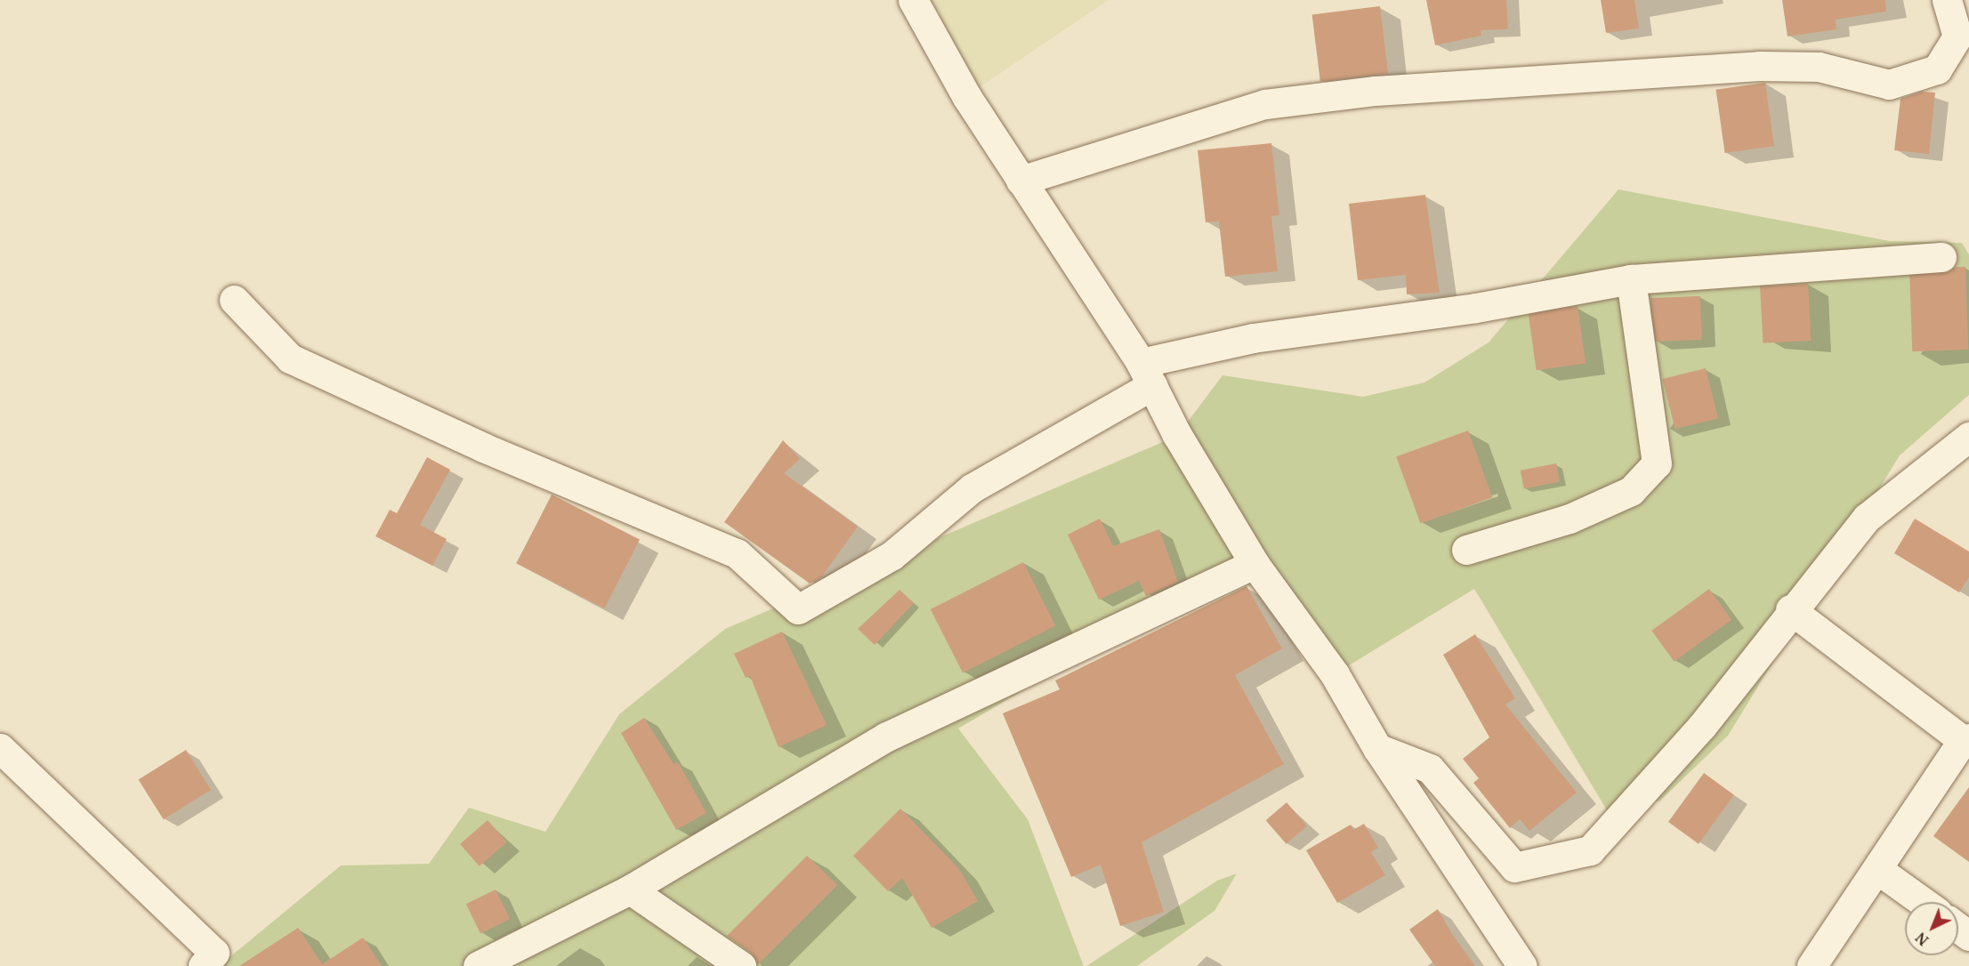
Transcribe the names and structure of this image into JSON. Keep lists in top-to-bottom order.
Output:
{
  "north": "bottom left"
}
